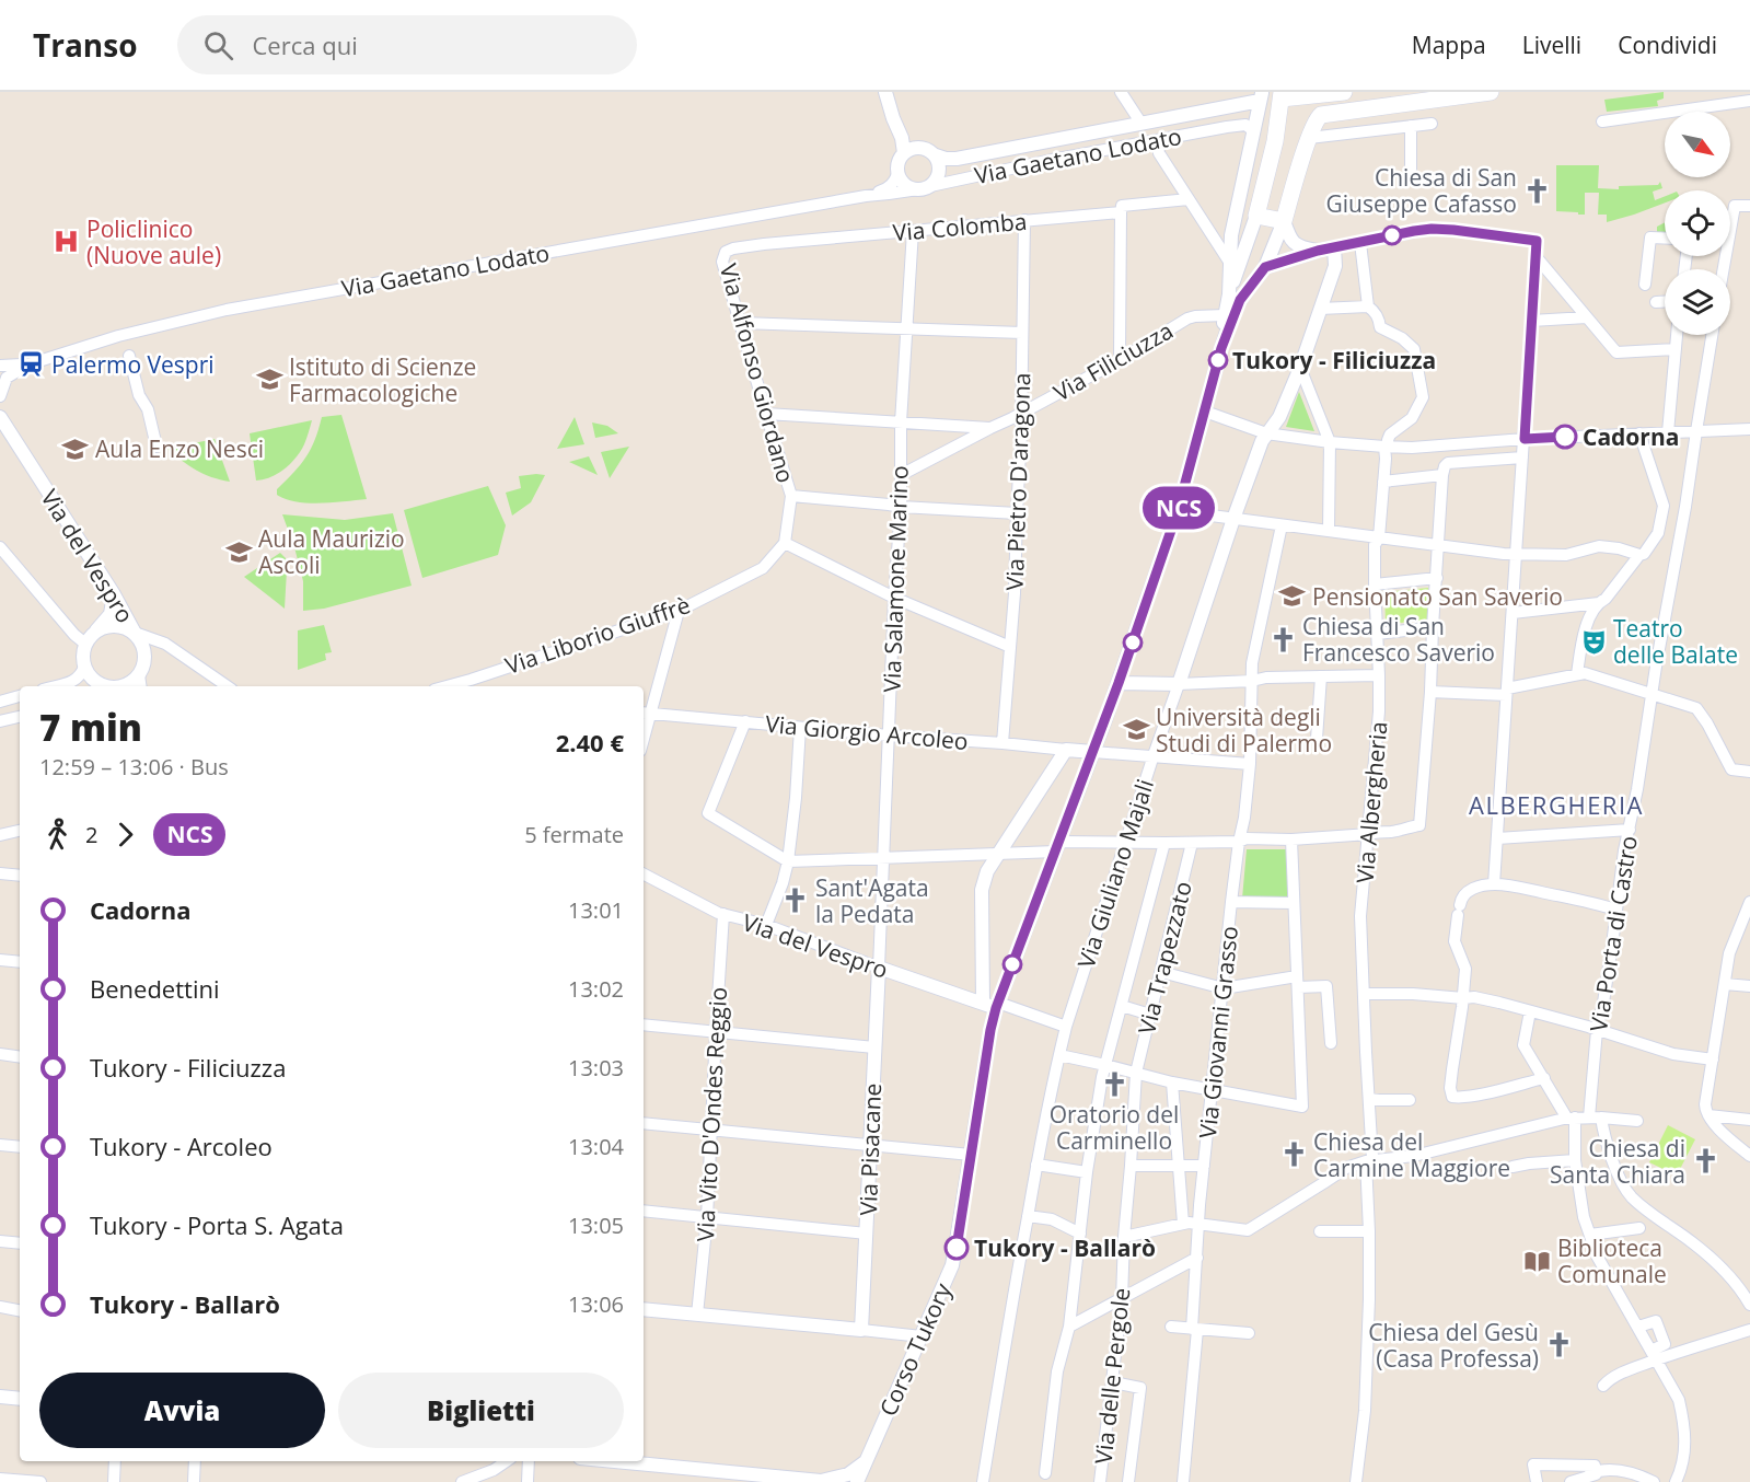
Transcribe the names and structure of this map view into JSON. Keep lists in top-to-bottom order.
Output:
{
  "streets": {
    "main road": ["Corso Tukory"],
    "street": [
      "Via Gaetano Lodato",
      "Via Colomba",
      "Via Filiciuzza",
      "Via Alfonso Giordano",
      "Via Pietro D'aragona",
      "Via del Vespro",
      "Via Salamone Marino",
      "Via Liborio Giuffrè",
      "Via Giorgio Arcoleo",
      "Via Albergheria",
      "Via Giuliano Majali",
      "Via Porta di Castro",
      "Via Trapezzato",
      "Via Giovanni Grasso",
      "Via Vito D'Ondes Reggio",
      "Via Pisacane",
      "Via delle Pergole"
    ]
  },
  "crossings": [
    ["Via Gaetano Lodato", "Corso Tukory"],
    ["Via Colomba", "Via Alfonso Giordano"],
    ["Via Colomba", "Via Pietro D'aragona"],
    ["Via Colomba", "Via Salamone Marino"],
    ["Via Filiciuzza", "Via Pietro D'aragona"],
    ["Via Filiciuzza", "Via Salamone Marino"],
    ["Via Filiciuzza", "Corso Tukory"],
    ["Via Pietro D'aragona", "Via Giorgio Arcoleo"],
    ["Via del Vespro", "Via Salamone Marino"],
    ["Via del Vespro", "Via Vito D'Ondes Reggio"],
    ["Via del Vespro", "Via Pisacane"],
    ["Via del Vespro", "Corso Tukory"],
    ["Via Salamone Marino", "Via Giorgio Arcoleo"],
    ["Via Salamone Marino", "Via Pisacane"],
    ["Via Giorgio Arcoleo", "Corso Tukory"],
    ["Via Trapezzato", "Via delle Pergole"]
  ],
  "districts": ["ALBERGHERIA"],
  "places": {
    "church": [
      "Chiesa di San Giuseppe Cafasso",
      "Chiesa di San Francesco Saverio",
      "Sant'Agata la Pedata",
      "Oratorio del Carminello",
      "Chiesa del Carmine Maggiore",
      "Chiesa di Santa Chiara",
      "Chiesa del Gesù (Casa Professa)"
    ],
    "hospital": ["Policlinico (Nuove aule)"],
    "other": ["Tukory - Filiciuzza", "Cadorna", "Tukory - Ballarò"],
    "station": ["Palermo Vespri"],
    "school or university": [
      "Istituto di Scienze Farmacologiche",
      "Aula Enzo Nesci",
      "Aula Maurizio Ascoli",
      "Pensionato San Saverio",
      "Università degli Studi di Palermo"
    ],
    "theatre": ["Teatro delle Balate"],
    "library": ["Biblioteca Comunale"]
  },
  "lines": ["bus line NCS"],
  "north": "bottom right",
  "page": {
    "header": "Transo",
    "search": "Cerca qui",
    "nav": ["Mappa", "Livelli", "Condividi"],
    "on_map": "NCS",
    "heading": ["7 min", "12:59 – 13:06 · Bus", "2.40 €"],
    "legs": ["2", "NCS", "5 fermate"],
    "list": [
      {
        "name": "Cadorna",
        "value": "13:01"
      },
      {
        "name": "Benedettini",
        "value": "13:02"
      },
      {
        "name": "Tukory - Filiciuzza",
        "value": "13:03"
      },
      {
        "name": "Tukory - Arcoleo",
        "value": "13:04"
      },
      {
        "name": "Tukory - Porta S. Agata",
        "value": "13:05"
      },
      {
        "name": "Tukory - Ballarò",
        "value": "13:06"
      }
    ],
    "buttons": ["Avvia", "Biglietti"]
  }
}
